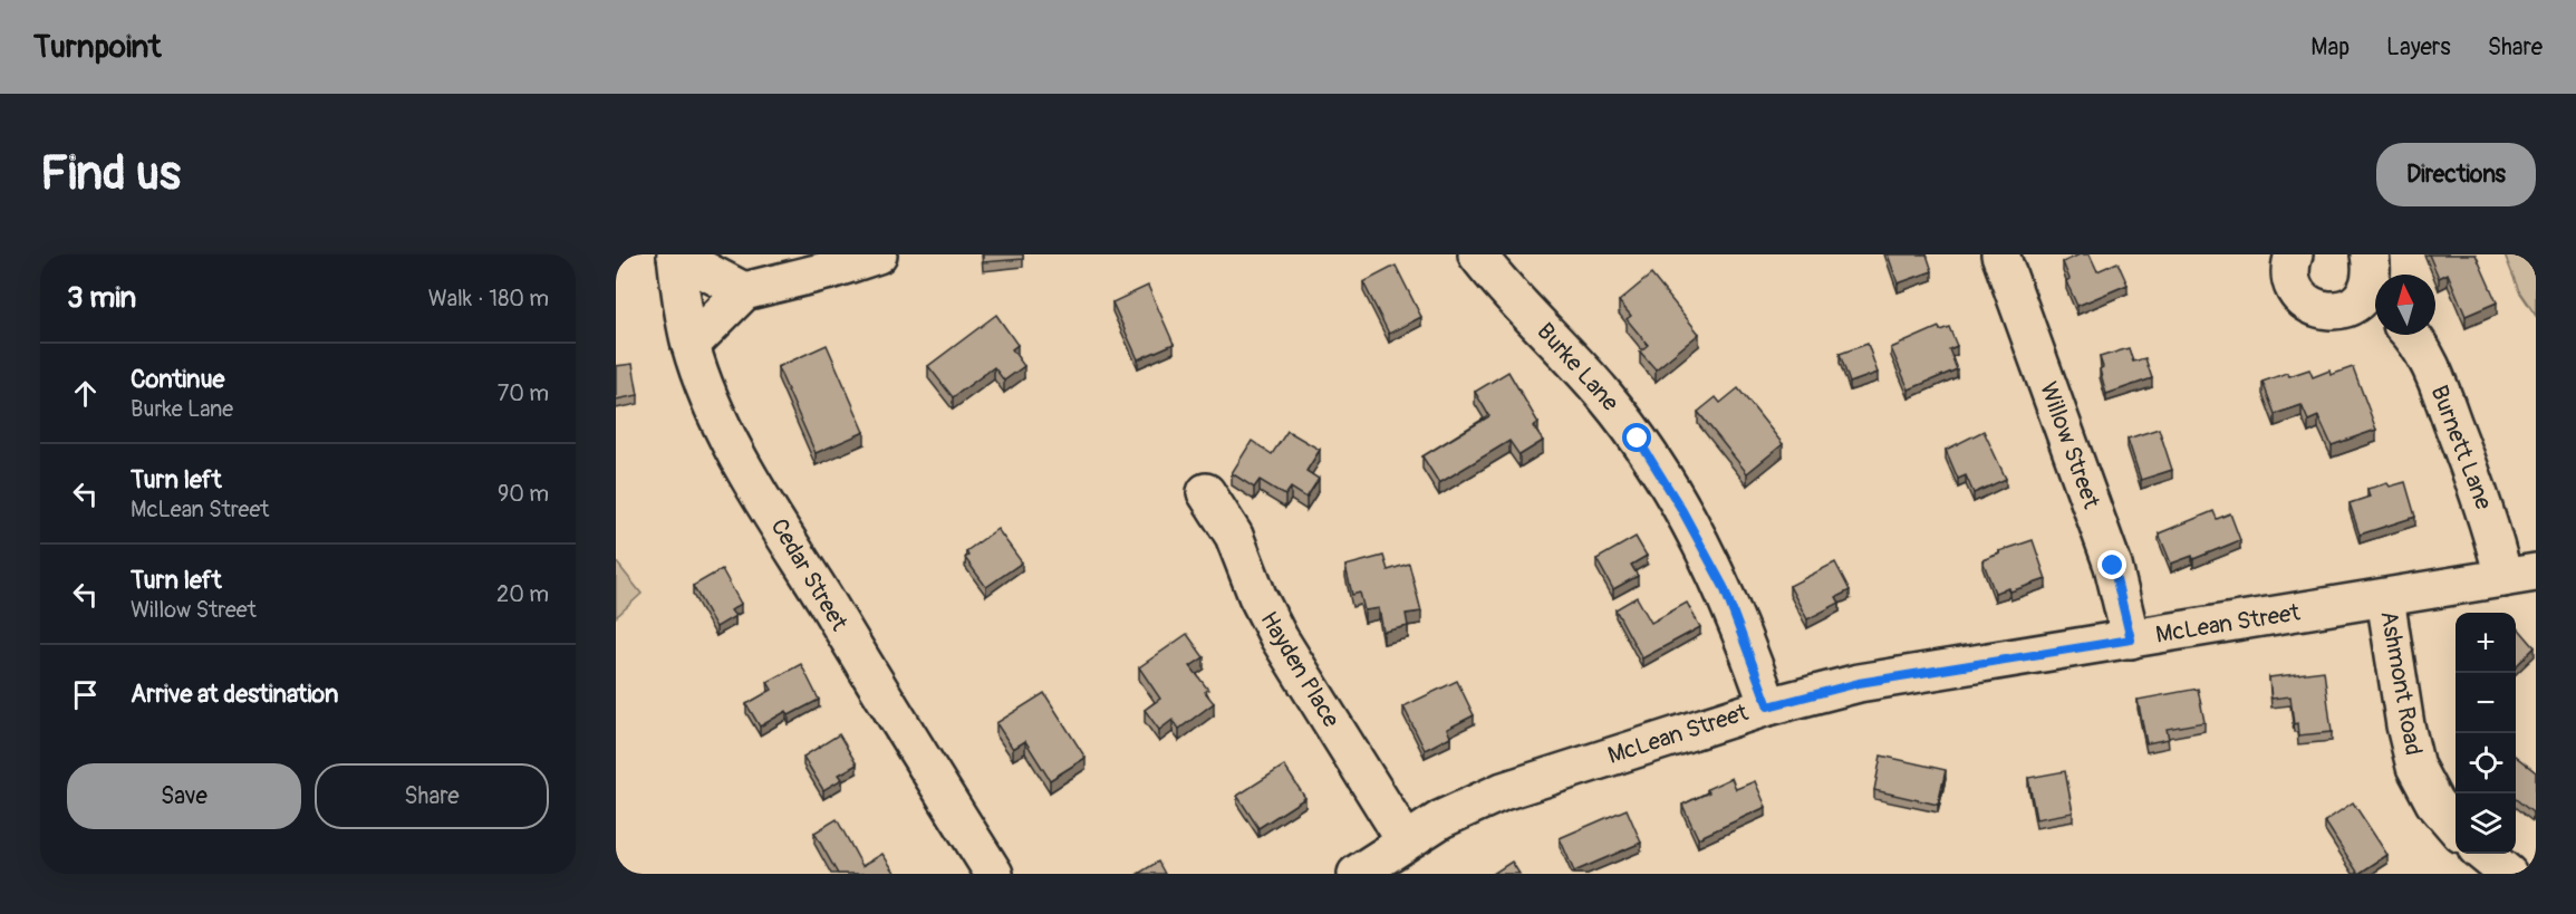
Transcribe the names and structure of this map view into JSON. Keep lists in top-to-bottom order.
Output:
{
  "streets": {
    "street": [
      "Burke Lane",
      "Willow Street",
      "Burnett Lane",
      "Cedar Street",
      "McLean Street",
      "Hayden Place",
      "Ashmont Road"
    ]
  },
  "crossings": [
    ["Burke Lane", "McLean Street"],
    ["Willow Street", "McLean Street"],
    ["Burnett Lane", "McLean Street"],
    ["McLean Street", "Hayden Place"],
    ["McLean Street", "Ashmont Road"]
  ],
  "north": "top",
  "page": {
    "header": "Turnpoint",
    "nav": ["Map", "Layers", "Share"],
    "buttons": [
      "Directions",
      ["Save", "Share"]
    ],
    "title": "Find us",
    "heading": ["3 min", "Walk · 180 m"],
    "list": [
      ["Continue", "Burke Lane", "70 m"],
      ["Turn left", "McLean Street", "90 m"],
      ["Turn left", "Willow Street", "20 m"],
      "Arrive at destination"
    ],
    "map_buttons": ["+", "−"]
  }
}
